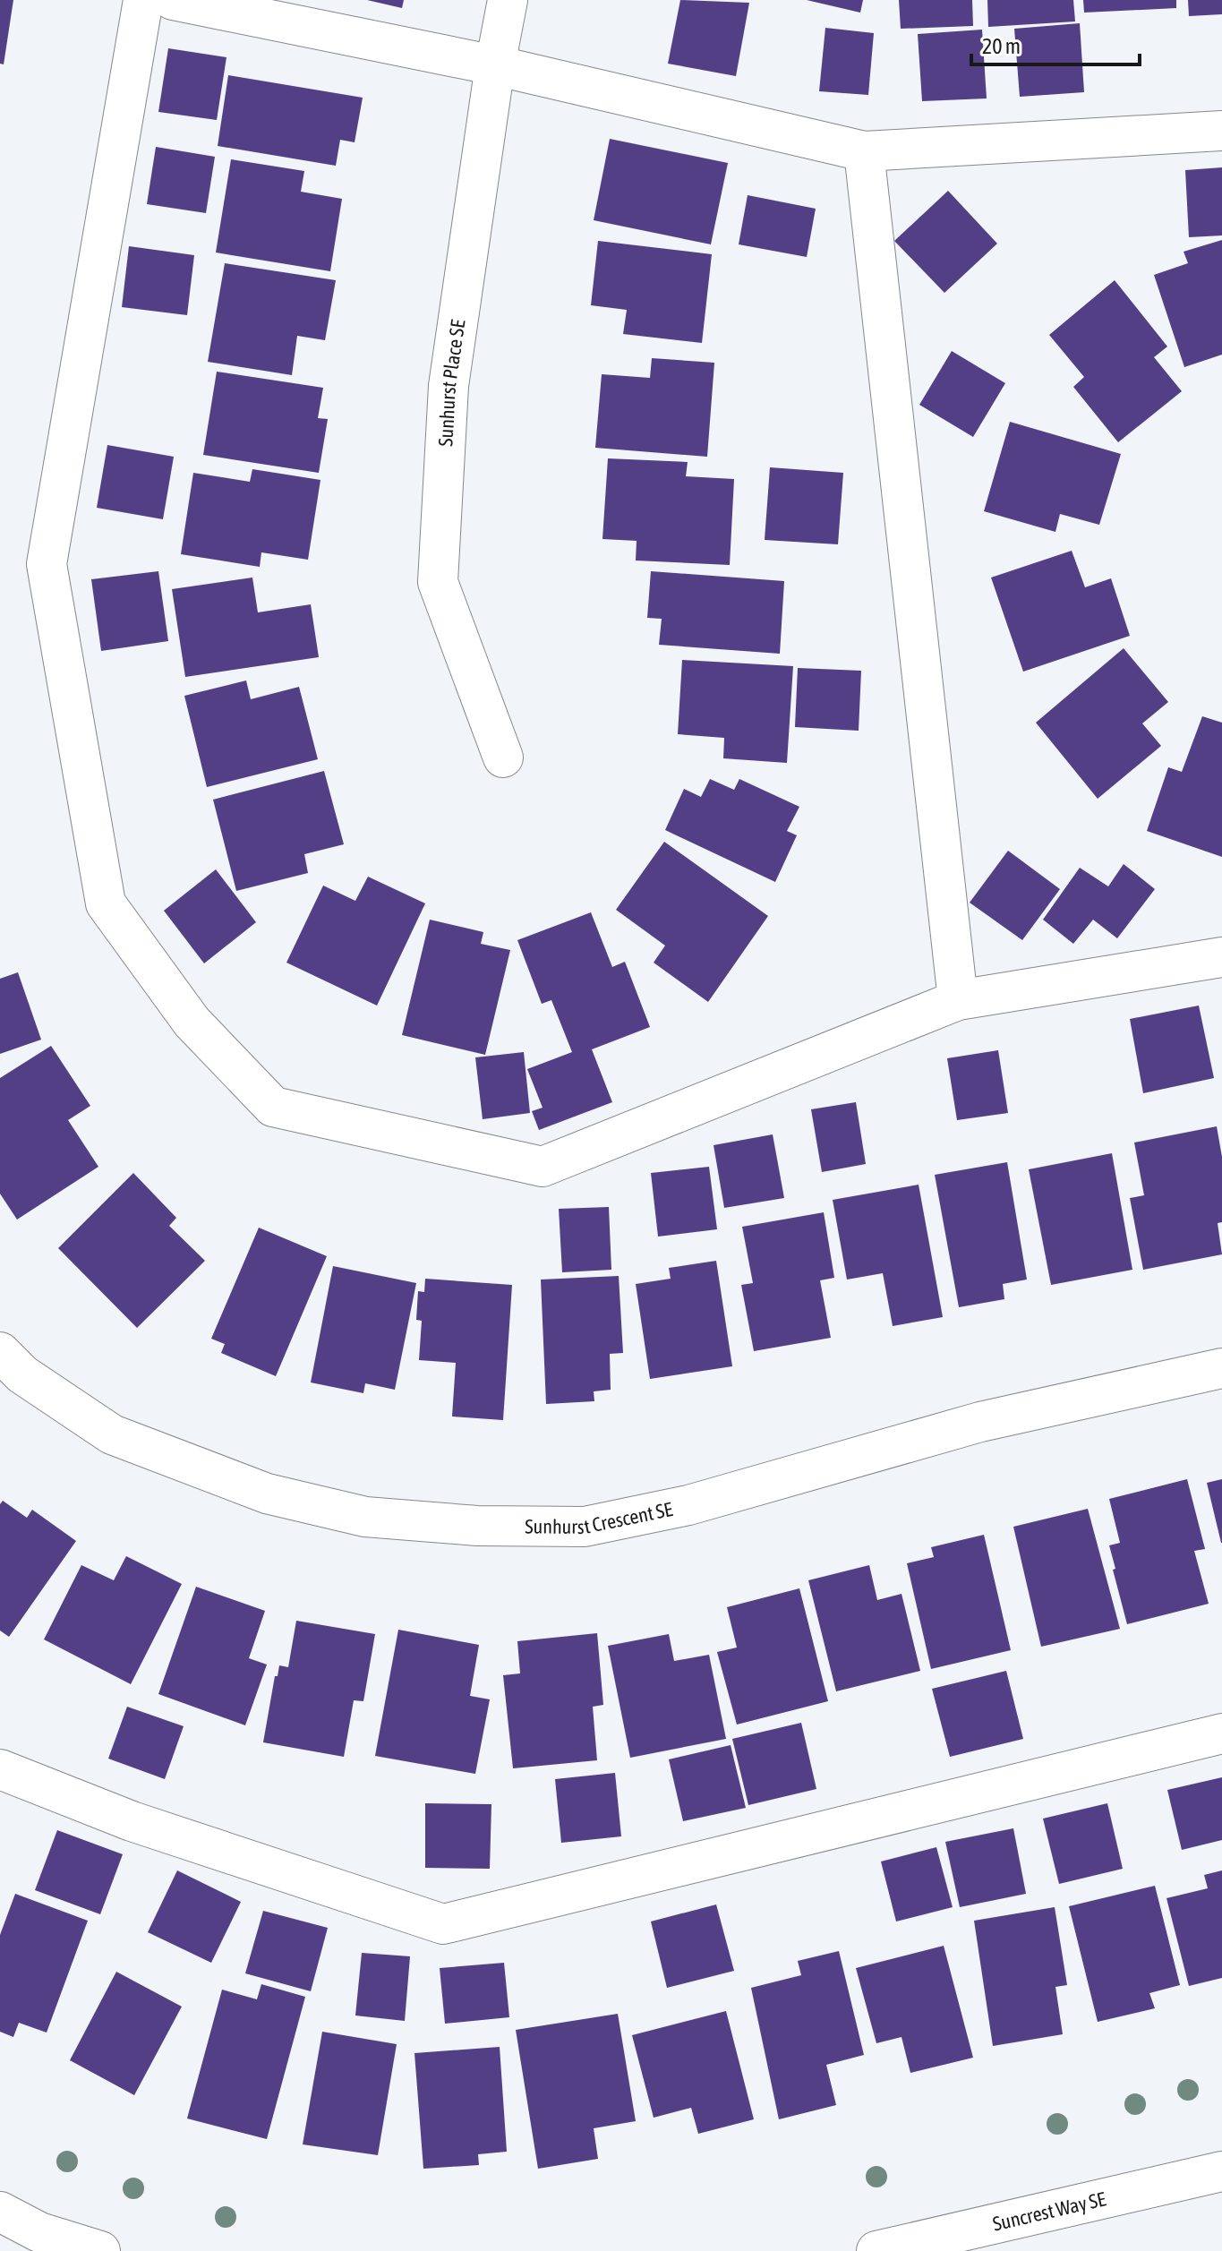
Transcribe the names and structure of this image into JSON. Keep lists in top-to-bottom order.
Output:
{
  "streets": {
    "street": ["Sunhurst Place SE", "Sunhurst Crescent SE", "Suncrest Way SE"]
  },
  "scale_bar": "20 m"
}
